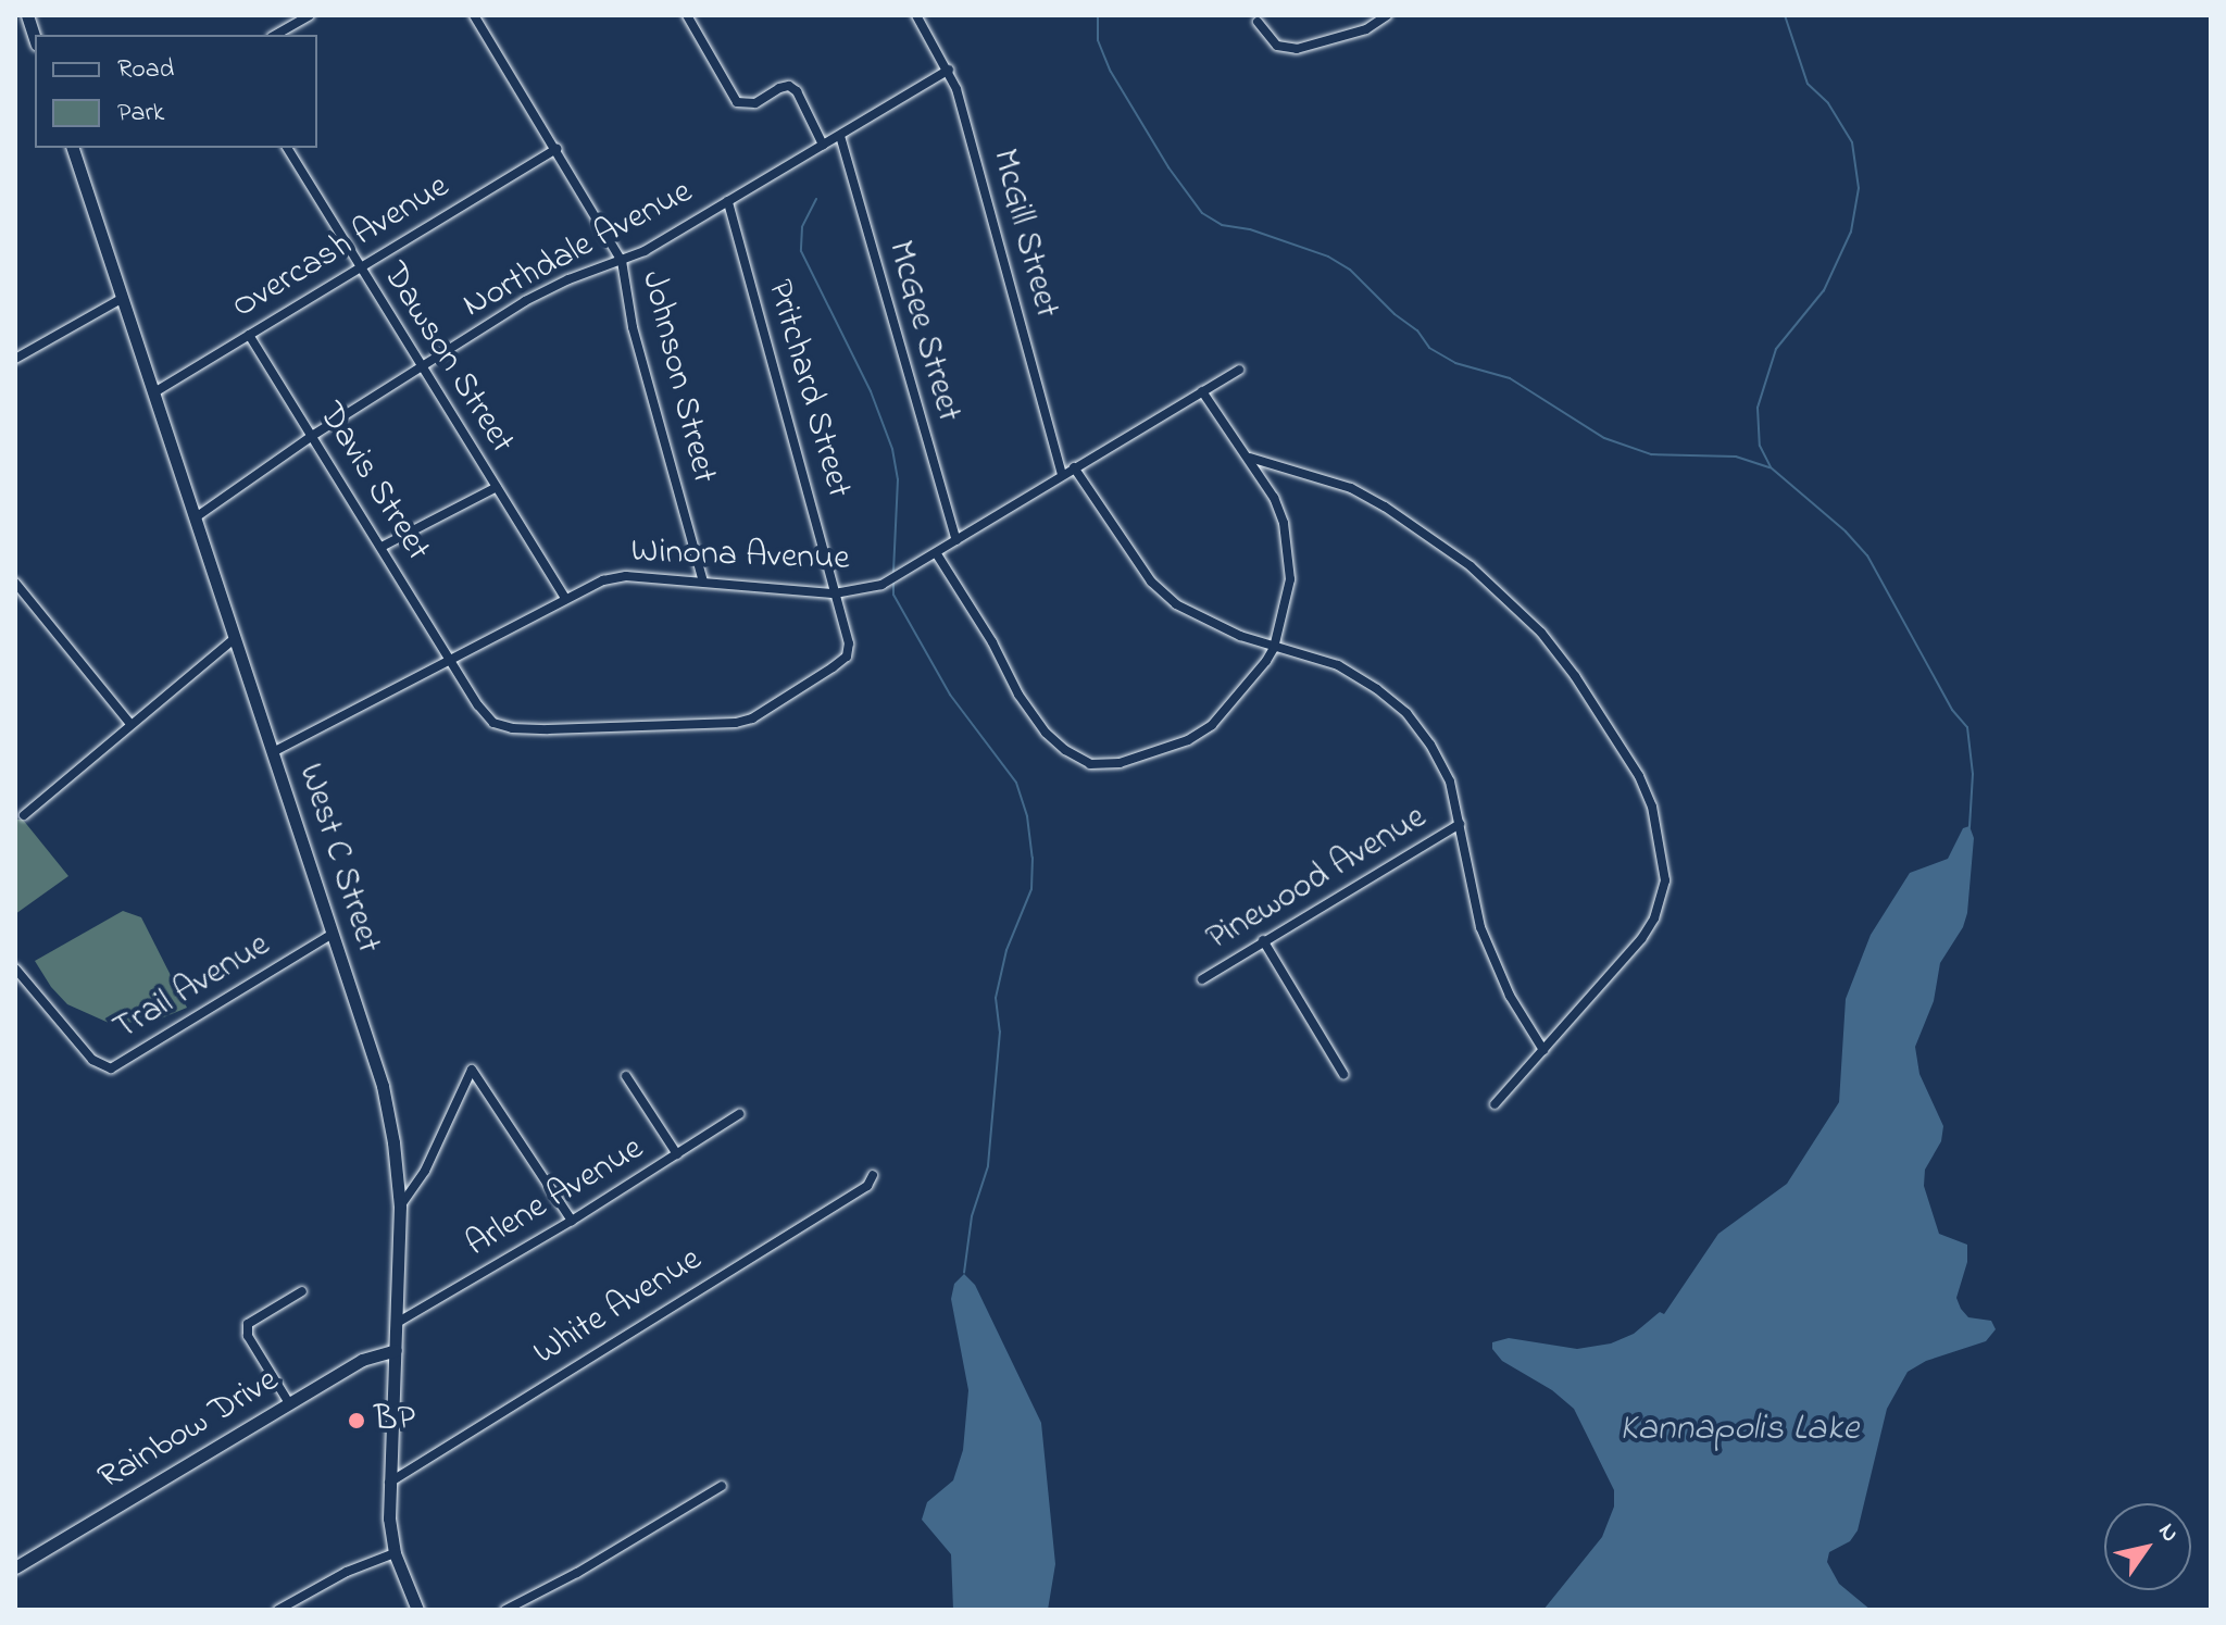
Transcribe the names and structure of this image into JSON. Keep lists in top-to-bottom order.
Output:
{
  "streets": {
    "main road": ["West C Street", "Rainbow Drive"],
    "street": [
      "McGill Street",
      "Overcash Avenue",
      "Northdale Avenue",
      "McGee Street",
      "Dawson Street",
      "Johnson Street",
      "Pritchard Street",
      "Davis Street",
      "Winona Avenue",
      "Pinewood Avenue",
      "Trail Avenue",
      "Arlene Avenue",
      "White Avenue"
    ]
  },
  "crossings": [
    ["McGill Street", "Northdale Avenue"],
    ["McGill Street", "Winona Avenue"],
    ["Overcash Avenue", "Dawson Street"],
    ["Overcash Avenue", "Johnson Street"],
    ["Overcash Avenue", "Davis Street"],
    ["Overcash Avenue", "West C Street"],
    ["Northdale Avenue", "McGee Street"],
    ["Northdale Avenue", "Dawson Street"],
    ["Northdale Avenue", "Johnson Street"],
    ["Northdale Avenue", "Pritchard Street"],
    ["Northdale Avenue", "Davis Street"],
    ["Northdale Avenue", "West C Street"],
    ["McGee Street", "Winona Avenue"],
    ["Dawson Street", "Winona Avenue"],
    ["Johnson Street", "Winona Avenue"],
    ["Pritchard Street", "Davis Street"],
    ["Pritchard Street", "Winona Avenue"],
    ["Davis Street", "Winona Avenue"],
    ["Winona Avenue", "West C Street"],
    ["West C Street", "Trail Avenue"],
    ["West C Street", "Arlene Avenue"],
    ["West C Street", "White Avenue"],
    ["West C Street", "Rainbow Drive"]
  ],
  "water": ["Kannapolis Lake"],
  "places": ["BP"],
  "legend": ["Road", "Park"],
  "north": "top right"
}
